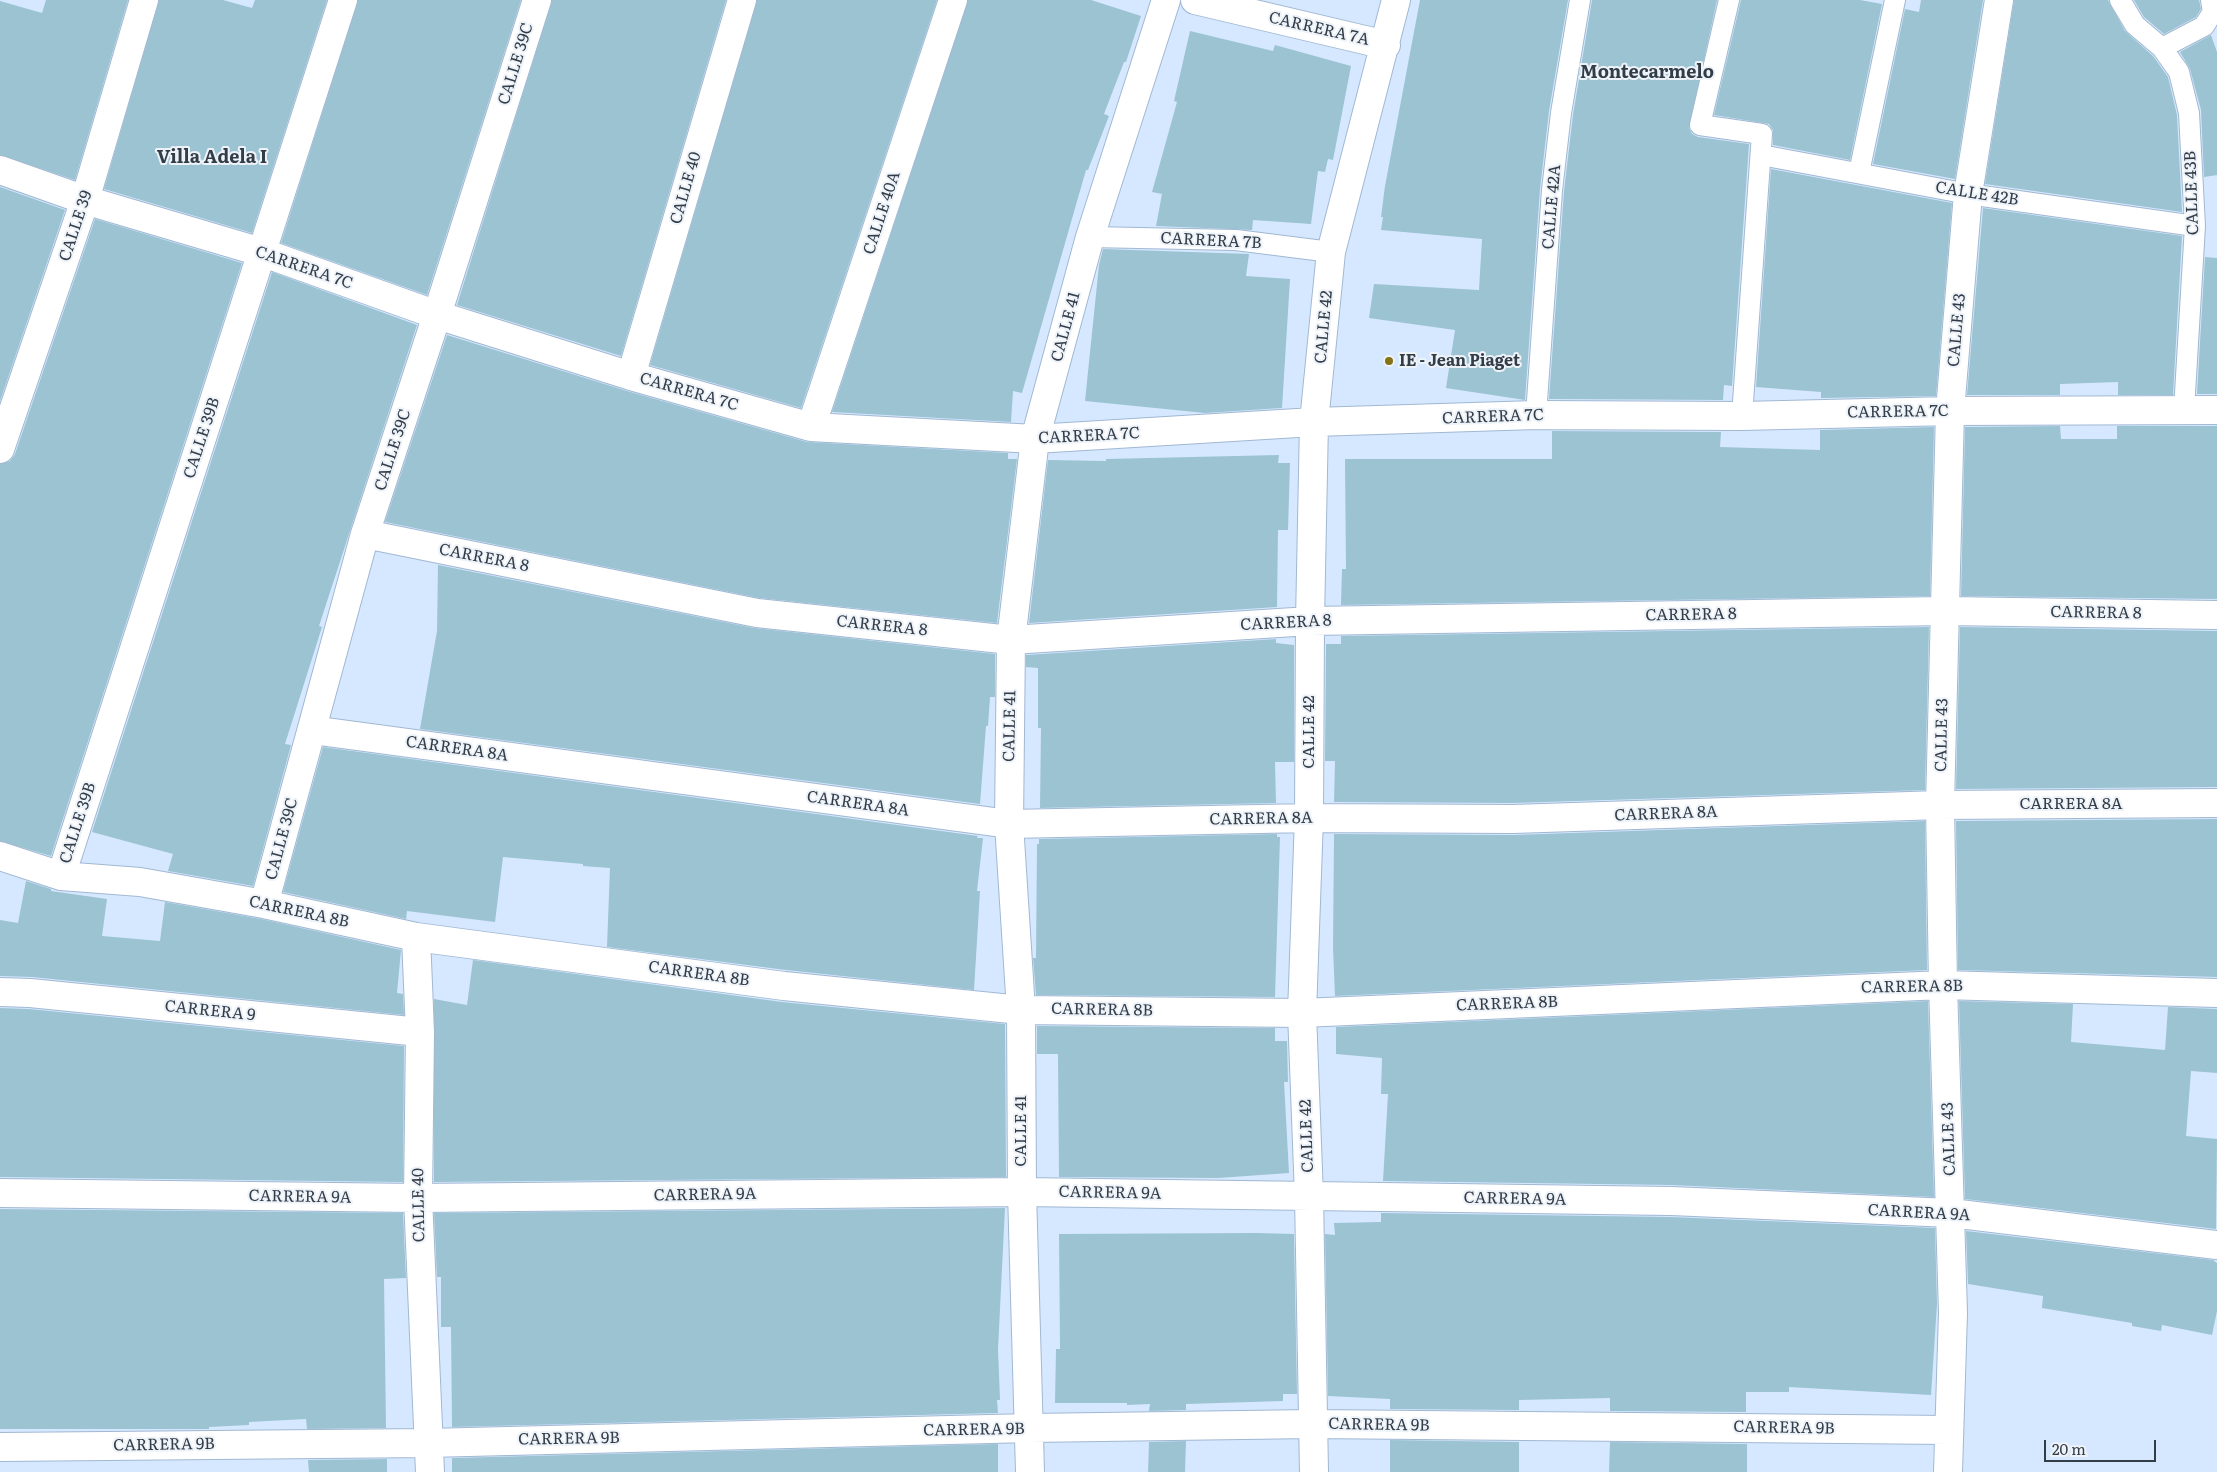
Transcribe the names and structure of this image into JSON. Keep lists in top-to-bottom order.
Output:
{
  "streets": {
    "street": [
      "CARRERA 7A",
      "CALLE 39C",
      "CALLE 40",
      "CALLE 40A",
      "CALLE 39",
      "CARRERA 7C",
      "CALLE 41",
      "CALLE 42",
      "CALLE 43",
      "CALLE 39B",
      "CARRERA 8",
      "CARRERA 8A",
      "CARRERA 8B",
      "CARRERA 9",
      "CARRERA 9A",
      "CARRERA 9B"
    ],
    "lane": [
      "CALLE 43B",
      "CALLE 42B",
      "CALLE 42A",
      "CARRERA 7B"
    ]
  },
  "crossings": [
    ["CARRERA 7A", "CALLE 42"],
    ["CALLE 39C", "CARRERA 7C"],
    ["CALLE 39C", "CARRERA 8"],
    ["CALLE 39C", "CARRERA 8A"],
    ["CALLE 39C", "CARRERA 8B"],
    ["CALLE 40", "CARRERA 7C"],
    ["CALLE 40", "CARRERA 8B"],
    ["CALLE 40", "CARRERA 9"],
    ["CALLE 40", "CARRERA 9A"],
    ["CALLE 40", "CARRERA 9B"],
    ["CALLE 43B", "CALLE 42B"],
    ["CALLE 43B", "CARRERA 7C"],
    ["CALLE 42B", "CALLE 43"],
    ["CALLE 42A", "CARRERA 7C"],
    ["CALLE 40A", "CARRERA 7C"],
    ["CALLE 39", "CARRERA 7C"],
    ["CARRERA 7B", "CALLE 41"],
    ["CARRERA 7B", "CALLE 42"],
    ["CARRERA 7C", "CALLE 41"],
    ["CARRERA 7C", "CALLE 42"],
    ["CARRERA 7C", "CALLE 43"],
    ["CARRERA 7C", "CALLE 39B"],
    ["CALLE 41", "CARRERA 8"],
    ["CALLE 41", "CARRERA 8A"],
    ["CALLE 41", "CARRERA 8B"],
    ["CALLE 41", "CARRERA 9A"],
    ["CALLE 41", "CARRERA 9B"],
    ["CALLE 42", "CARRERA 8"],
    ["CALLE 42", "CARRERA 8A"],
    ["CALLE 42", "CARRERA 8B"],
    ["CALLE 42", "CARRERA 9A"],
    ["CALLE 42", "CARRERA 9B"],
    ["CALLE 43", "CARRERA 8"],
    ["CALLE 43", "CARRERA 8A"],
    ["CALLE 43", "CARRERA 8B"],
    ["CALLE 43", "CARRERA 9A"],
    ["CALLE 43", "CARRERA 9B"],
    ["CALLE 39B", "CARRERA 8B"]
  ],
  "districts": ["Montecarmelo", "Villa Adela I"],
  "places": ["IE - Jean Piaget"],
  "scale_bar": "20 m"
}
